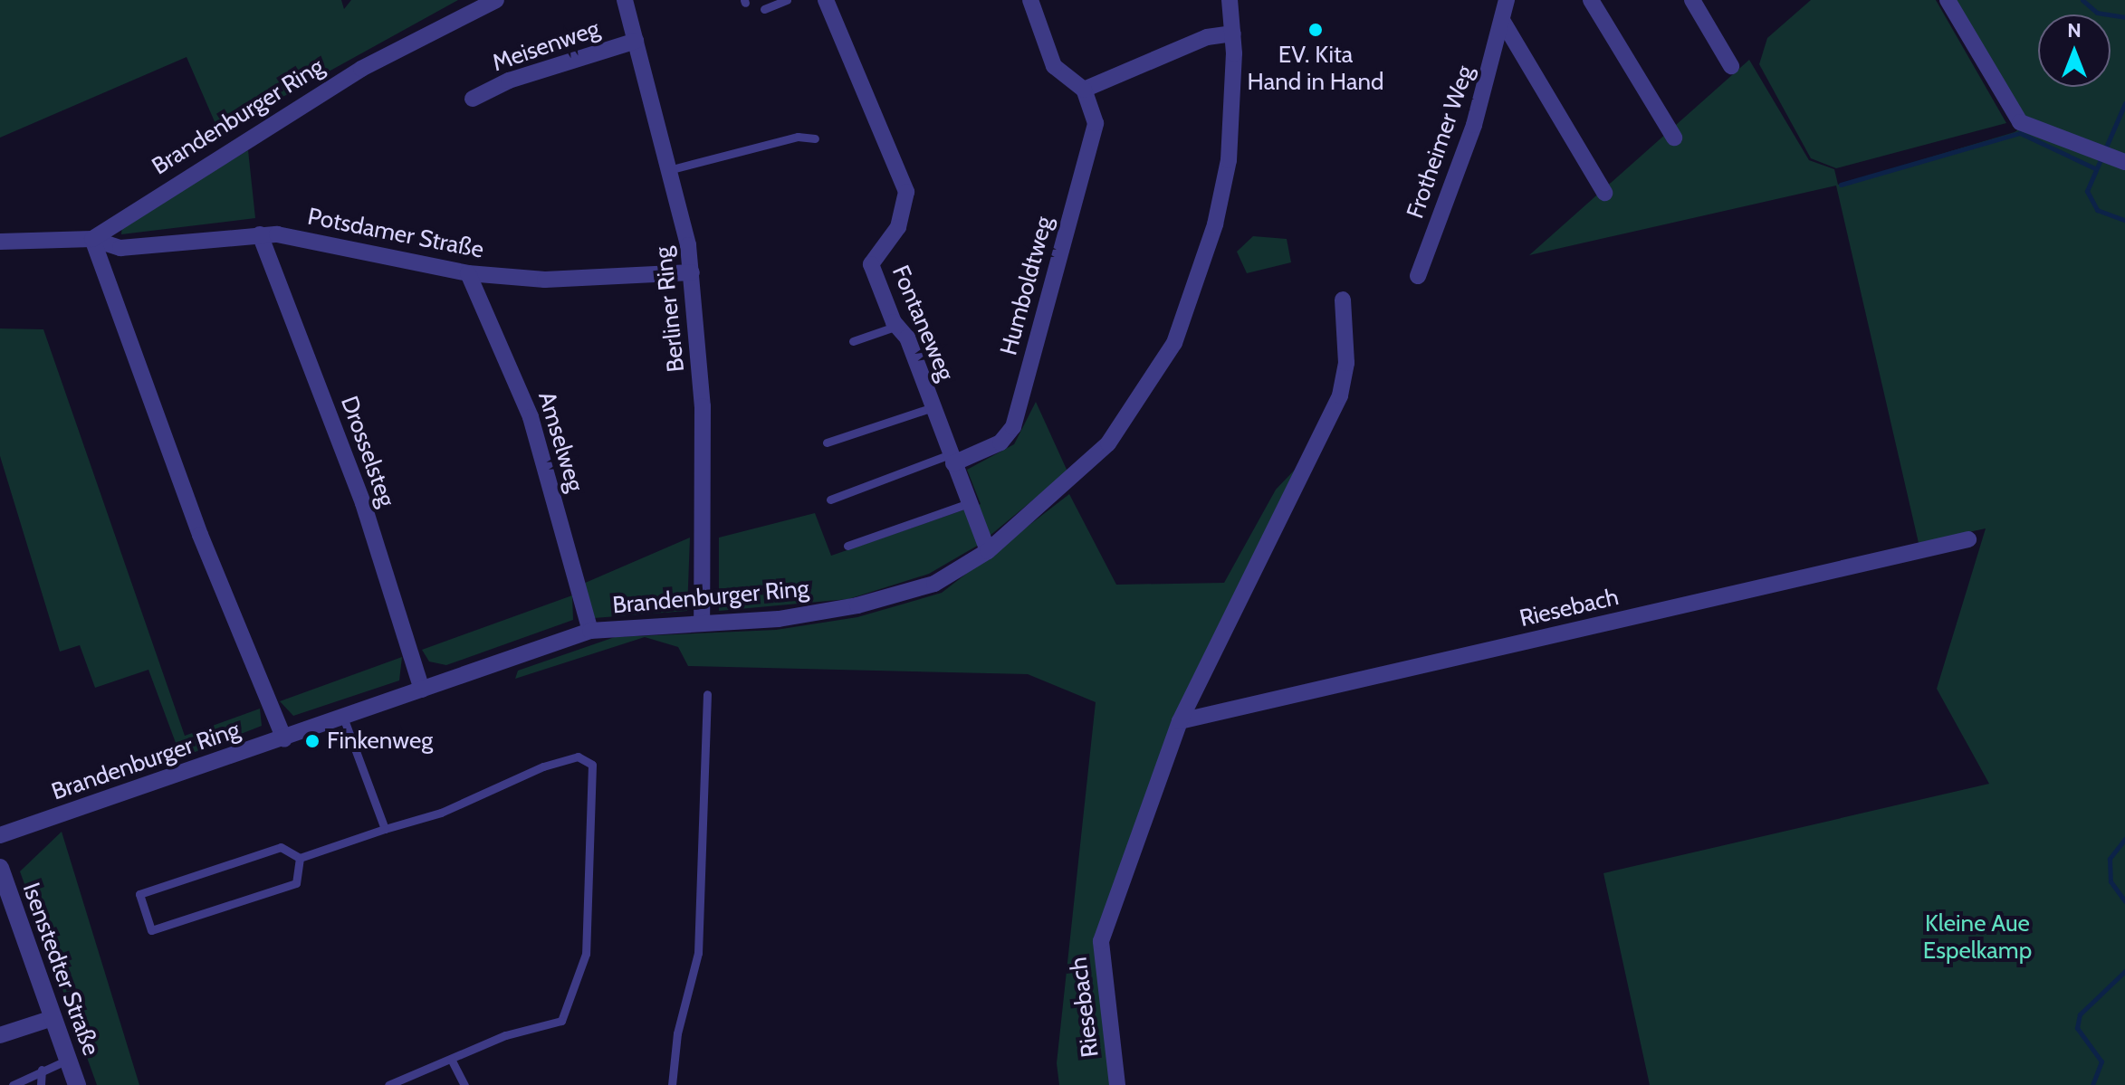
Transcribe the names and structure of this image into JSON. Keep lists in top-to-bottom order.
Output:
{
  "streets": {
    "street": [
      "Meisenweg",
      "Brandenburger Ring",
      "Frotheimer Weg",
      "Potsdamer Straße",
      "Humboldtweg",
      "Berliner Ring",
      "Fontaneweg",
      "Amselweg",
      "Drosselsteg",
      "Riesebach",
      "Isenstedter Straße"
    ]
  },
  "crossings": [
    ["Meisenweg", "Berliner Ring"],
    ["Brandenburger Ring", "Potsdamer Straße"],
    ["Brandenburger Ring", "Berliner Ring"],
    ["Brandenburger Ring", "Fontaneweg"],
    ["Brandenburger Ring", "Amselweg"],
    ["Brandenburger Ring", "Drosselsteg"],
    ["Potsdamer Straße", "Berliner Ring"],
    ["Potsdamer Straße", "Amselweg"],
    ["Potsdamer Straße", "Drosselsteg"],
    ["Humboldtweg", "Fontaneweg"]
  ],
  "parks": ["Kleine Aue Espelkamp"],
  "places": ["EV. Kita Hand in Hand", "Finkenweg"],
  "north": "top"
}
